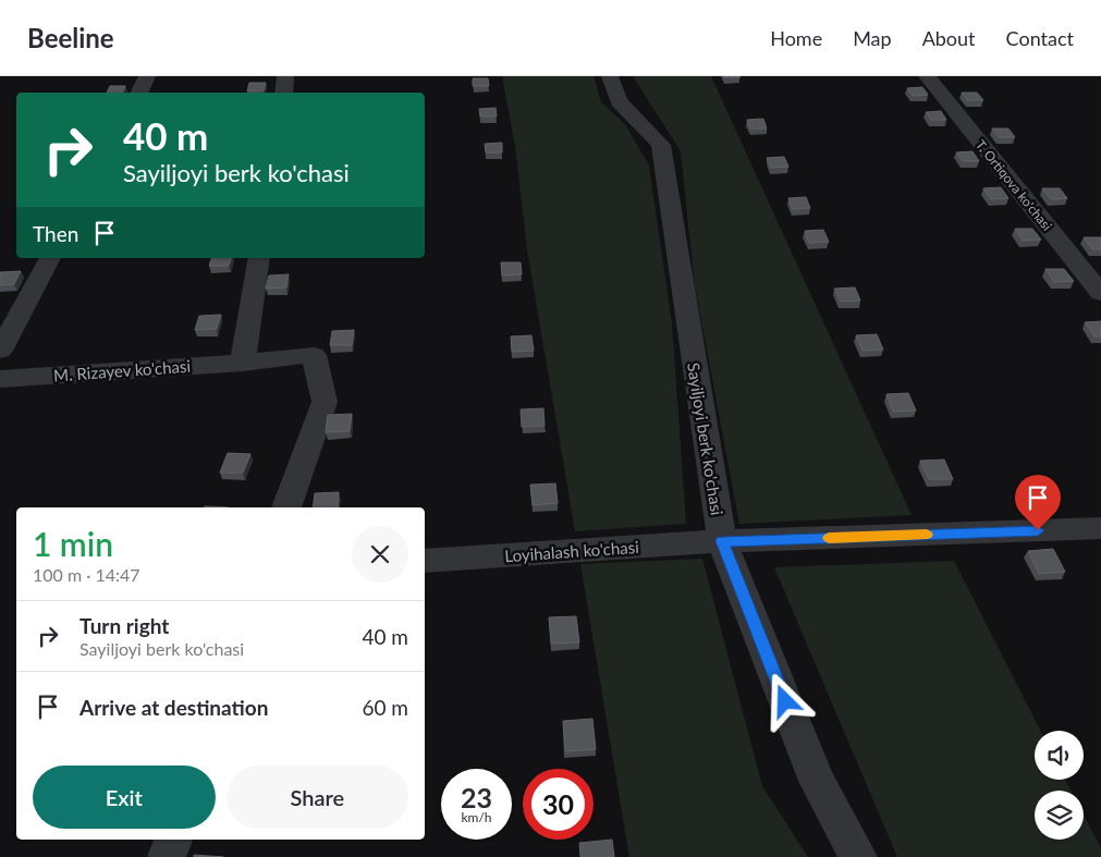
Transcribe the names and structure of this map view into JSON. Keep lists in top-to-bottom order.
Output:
{
  "streets": {
    "street": [
      "T. Ortiqova ko'chasi",
      "M. Rizayev ko'chasi",
      "Sayiljoyi berk ko'chasi",
      "Loyihalash ko'chasi"
    ]
  },
  "crossings": [
    ["Sayiljoyi berk ko'chasi", "Loyihalash ko'chasi"]
  ],
  "page": {
    "header": "Beeline",
    "nav": [
      "Home",
      "Map",
      "About",
      "Contact"
    ],
    "turn": ["40 m", "Sayiljoyi berk ko'chasi"],
    "then": "Then",
    "heading": ["1 min", "100 m · 14:47"],
    "list": [
      {
        "name": "Turn right",
        "note": "Sayiljoyi berk ko'chasi",
        "value": "40 m"
      },
      {
        "name": "Arrive at destination",
        "value": "60 m"
      }
    ],
    "buttons": ["Exit", "Share"],
    "speed": "23 km/h",
    "limit": "30"
  }
}
